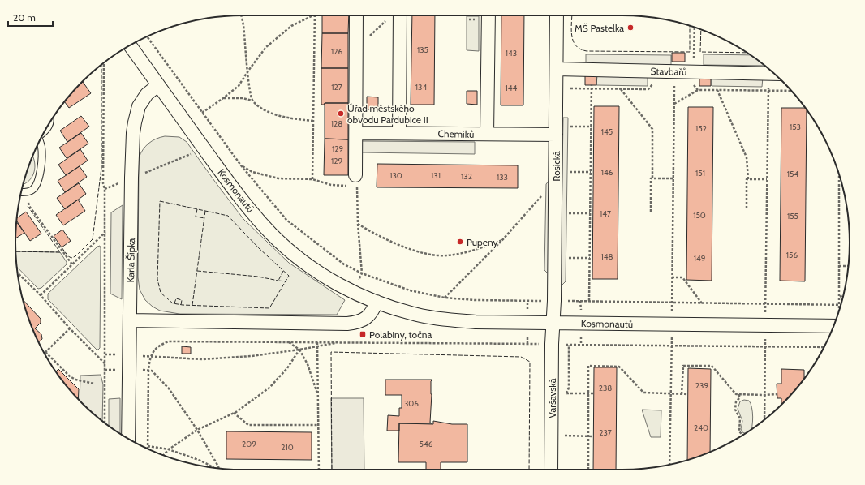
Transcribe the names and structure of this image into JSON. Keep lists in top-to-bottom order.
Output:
{
  "streets": {
    "street": [
      "Stavbařů",
      "Chemiků",
      "Rosická",
      "Kosmonautů",
      "Karla Šípka",
      "Varšavská"
    ]
  },
  "crossings": [
    ["Stavbařů", "Rosická"],
    ["Chemiků", "Rosická"],
    ["Rosická", "Kosmonautů"],
    ["Rosická", "Varšavská"],
    ["Kosmonautů", "Karla Šípka"],
    ["Kosmonautů", "Varšavská"]
  ],
  "places": {
    "other": ["MŠ Pastelka", "Úřad městského obvodu Pardubice II", "Pupeny"],
    "transit": ["Polabiny, točna"]
  },
  "house_numbers": [
    "135",
    "126",
    "143",
    "127",
    "134",
    "144",
    "128",
    "153",
    "152",
    "145",
    "129",
    "129",
    "146",
    "151",
    "154",
    "130",
    "131",
    "132",
    "133",
    "147",
    "150",
    "155",
    "156",
    "148",
    "149",
    "239",
    "238",
    "306",
    "240",
    "237",
    "209",
    "546",
    "210"
  ],
  "scale_bar": "20 m"
}
